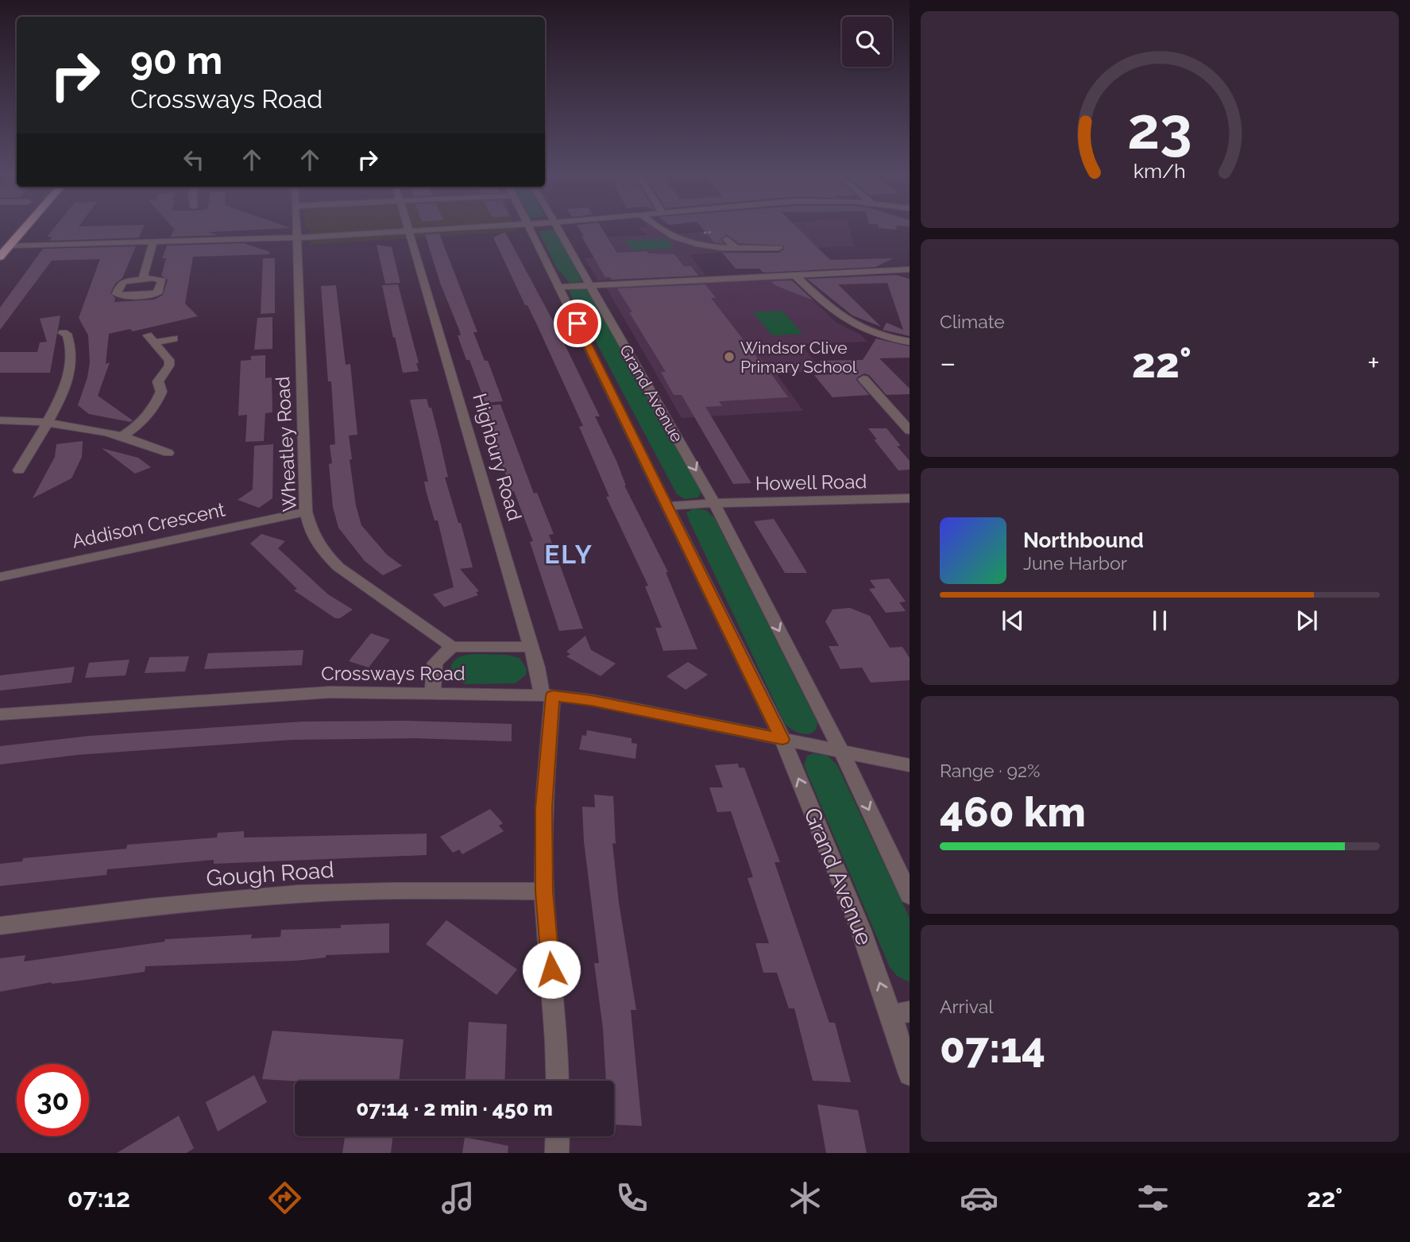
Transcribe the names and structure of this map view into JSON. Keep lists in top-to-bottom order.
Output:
{
  "streets": {
    "street": [
      "Grand Avenue",
      "Wheatley Road",
      "Highbury Road",
      "Howell Road",
      "Addison Crescent",
      "Crossways Road",
      "Gough Road"
    ]
  },
  "crossings": [
    ["Grand Avenue", "Howell Road"],
    ["Grand Avenue", "Crossways Road"],
    ["Wheatley Road", "Addison Crescent"],
    ["Highbury Road", "Crossways Road"],
    ["Highbury Road", "Gough Road"]
  ],
  "districts": ["ELY"],
  "places": ["Windsor Clive Primary School"],
  "page": {
    "turn": ["90 m", "Crossways Road"],
    "tile": [
      "Climate",
      ["Range · 92%", "460 km"],
      ["Arrival", "07:14"]
    ],
    "heat": ["−", "22°", "+"],
    "song": ["Northbound", "June Harbor"],
    "limit": "30",
    "trip": "07:14 · 2 min · 450 m",
    "tabs": ["07:12", "22°"],
    "gauge": ["23", "km/h"]
  }
}
